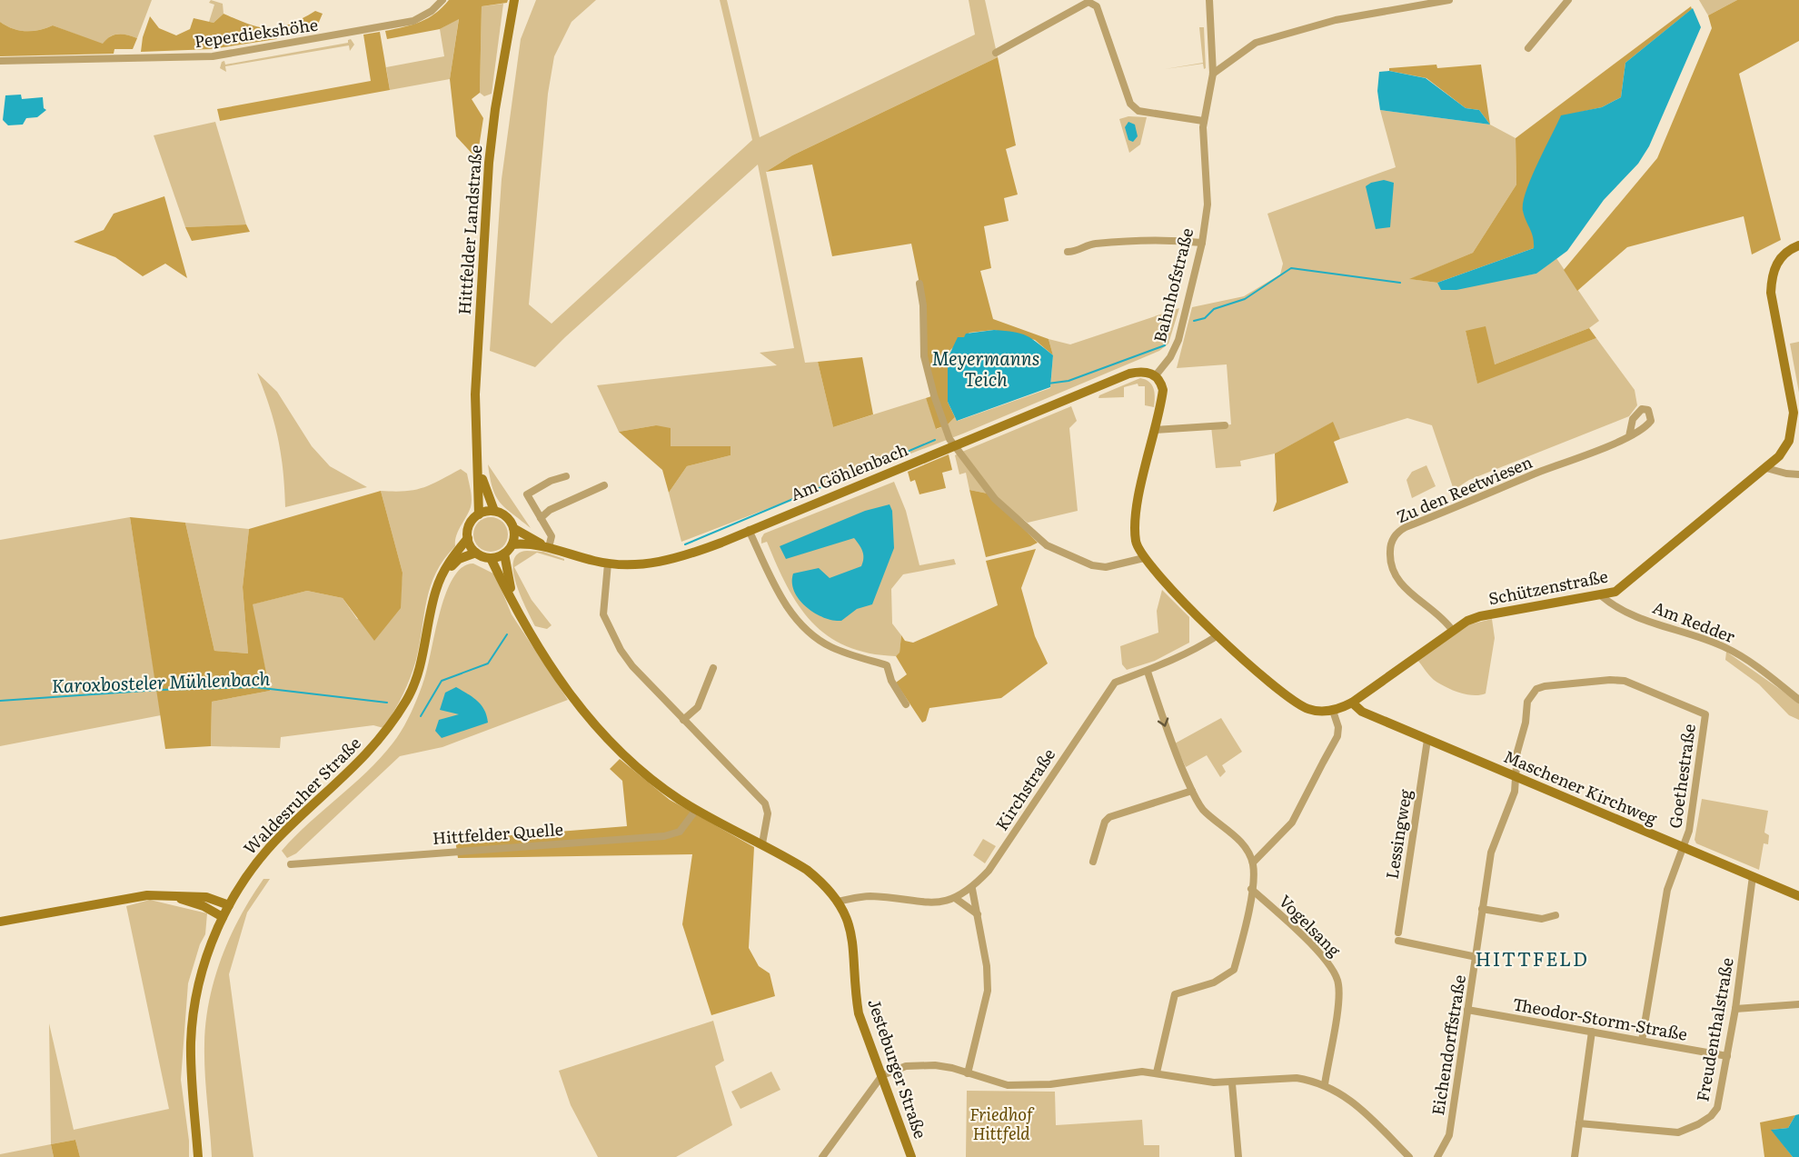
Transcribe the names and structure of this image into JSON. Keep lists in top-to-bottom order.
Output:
{
  "streets": {
    "street": [
      "Peperdiekshöhe",
      "Hittfelder Landstraße",
      "Bahnhofstraße",
      "Am Göhlenbach",
      "Zu den Reetwiesen",
      "Schützenstraße",
      "Am Redder",
      "Goethestraße",
      "Maschener Kirchweg",
      "Kirchstraße",
      "Waldesruher Straße",
      "Hittfelder Quelle",
      "Lessingweg",
      "Vogelsang",
      "Theodor-Storm-Straße",
      "Freudenthalstraße",
      "Eichendorffstraße",
      "Jesteburger Straße"
    ]
  },
  "crossings": [
    ["Hittfelder Landstraße", "Am Göhlenbach"],
    ["Hittfelder Landstraße", "Waldesruher Straße"],
    ["Bahnhofstraße", "Am Göhlenbach"],
    ["Am Göhlenbach", "Waldesruher Straße"],
    ["Zu den Reetwiesen", "Schützenstraße"],
    ["Schützenstraße", "Am Redder"],
    ["Schützenstraße", "Maschener Kirchweg"],
    ["Goethestraße", "Maschener Kirchweg"],
    ["Goethestraße", "Eichendorffstraße"],
    ["Maschener Kirchweg", "Lessingweg"],
    ["Maschener Kirchweg", "Freudenthalstraße"],
    ["Maschener Kirchweg", "Eichendorffstraße"],
    ["Kirchstraße", "Jesteburger Straße"],
    ["Hittfelder Quelle", "Jesteburger Straße"],
    ["Lessingweg", "Eichendorffstraße"],
    ["Theodor-Storm-Straße", "Freudenthalstraße"],
    ["Theodor-Storm-Straße", "Eichendorffstraße"]
  ],
  "districts": ["HITTFELD"],
  "water": ["Meyermanns Teich", "Karoxbosteler Mühlenbach"],
  "parks": ["Friedhof Hittfeld"]
}
